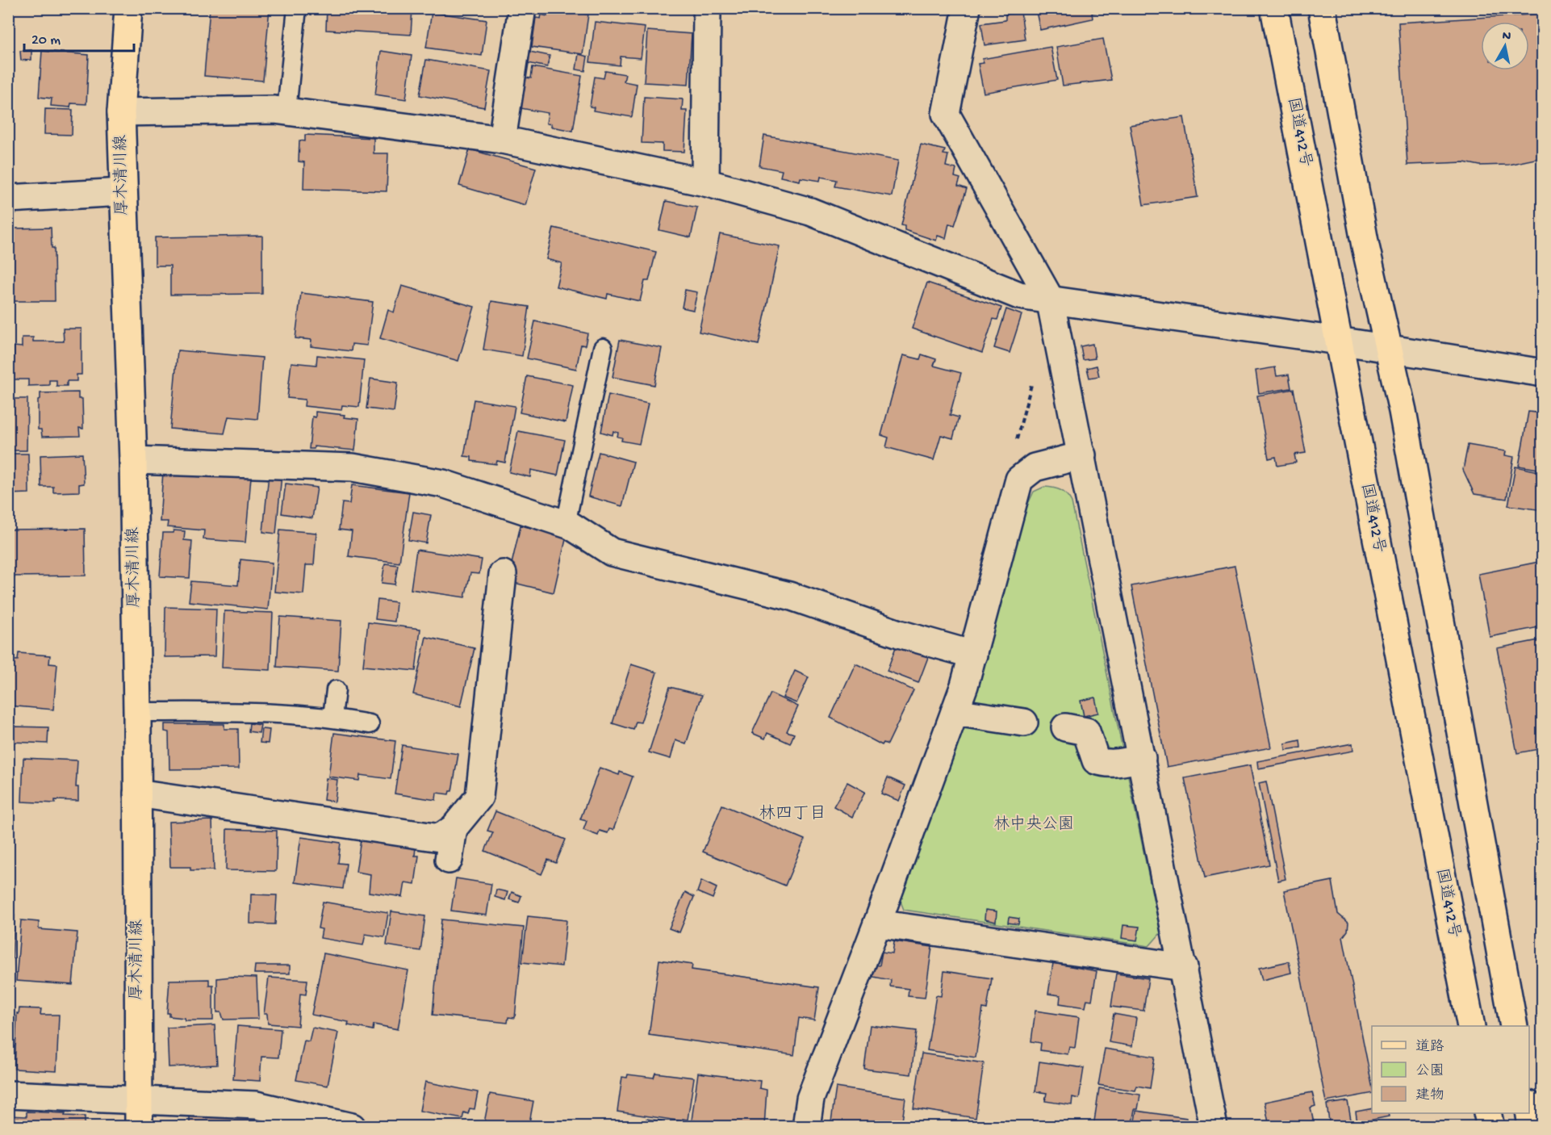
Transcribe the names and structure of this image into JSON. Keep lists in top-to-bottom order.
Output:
{
  "streets": {
    "main road": ["国道412号", "厚木清川線"]
  },
  "districts": ["林四丁目"],
  "parks": ["林中央公園"],
  "legend": ["道路", "公園", "建物"],
  "scale_bar": "20 m",
  "north": "top"
}
